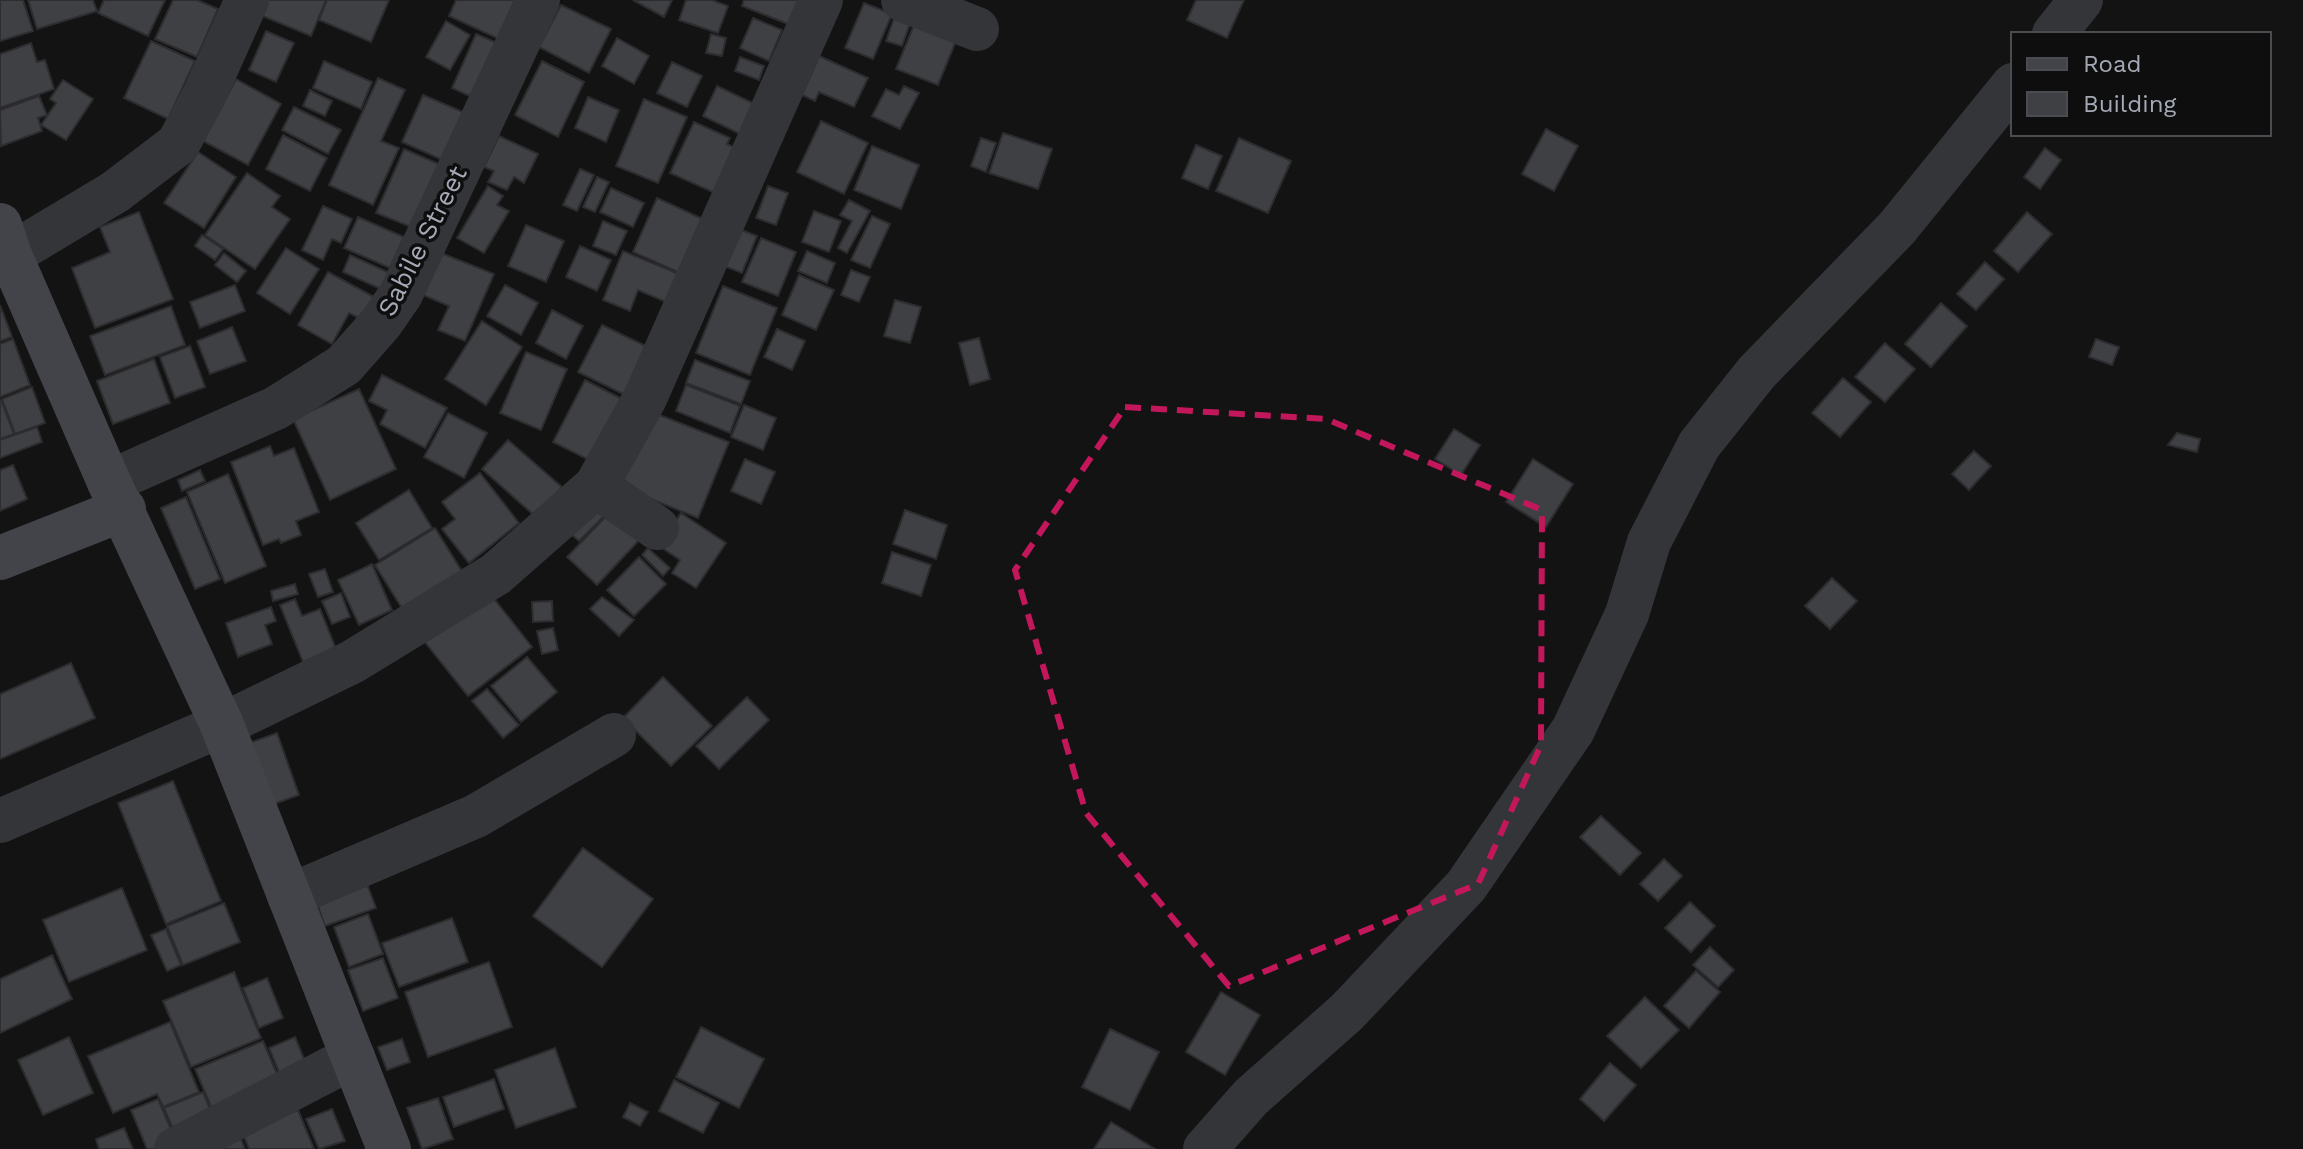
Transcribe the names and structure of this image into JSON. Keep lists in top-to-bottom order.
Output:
{
  "streets": {
    "street": ["Sabile Street"]
  },
  "legend": ["Road", "Building"]
}
